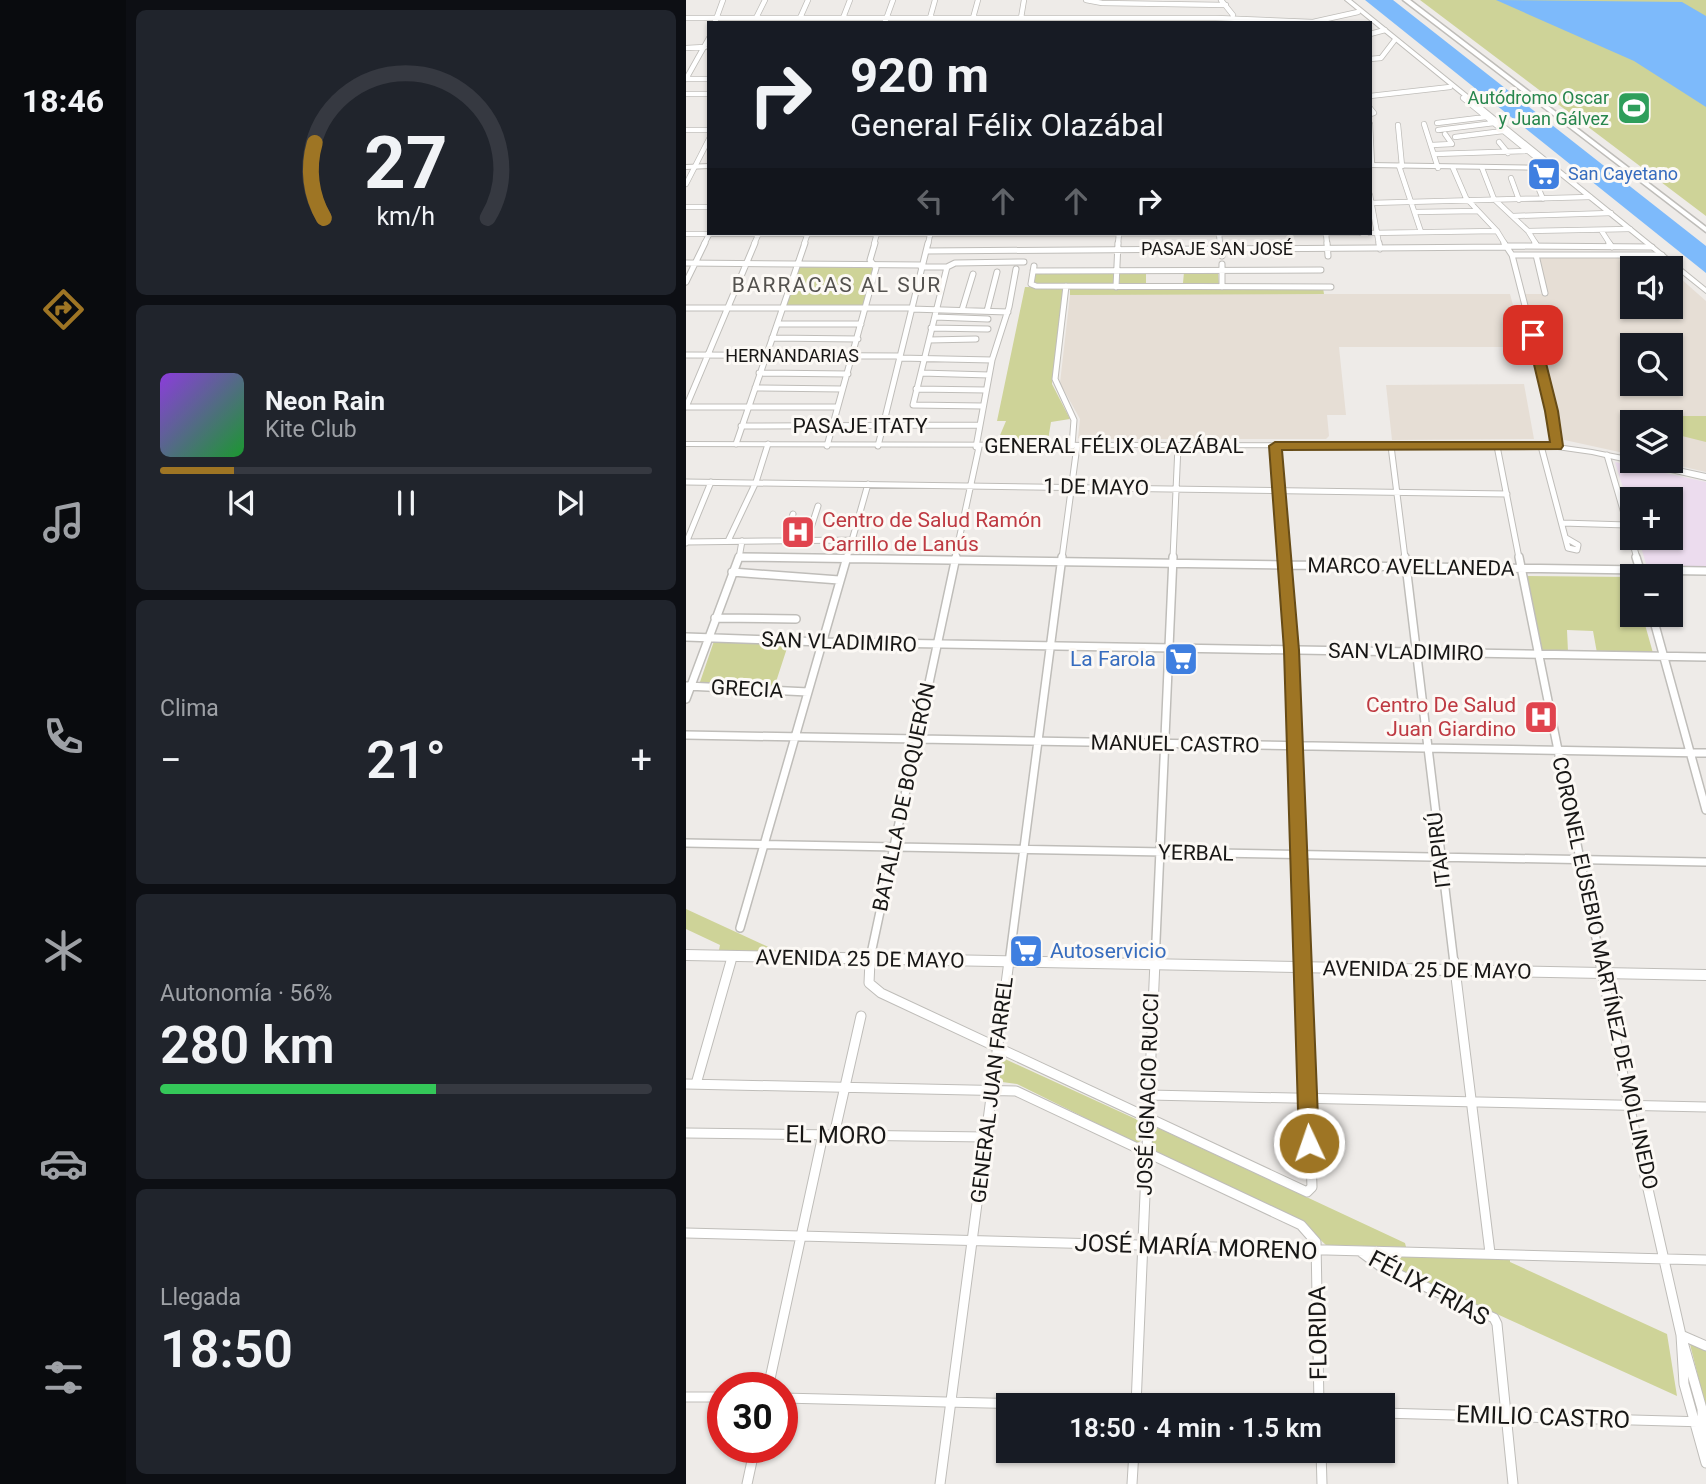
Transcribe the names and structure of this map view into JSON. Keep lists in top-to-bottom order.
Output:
{
  "streets": {
    "main road": ["GENERAL FÉLIX OLAZÁBAL", "AVENIDA 25 DE MAYO"],
    "street": [
      "PASAJE SAN JOSÉ",
      "HERNANDARIAS",
      "PASAJE ITATY",
      "1 DE MAYO",
      "MARCO AVELLANEDA",
      "SAN VLADIMIRO",
      "GRECIA",
      "MANUEL CASTRO",
      "BATALLA DE BOQUERÓN",
      "ITAPIRÚ",
      "YERBAL",
      "CORONEL EUSEBIO MARTÍNEZ DE MOLLINEDO",
      "GENERAL JUAN FARREL",
      "JOSÉ IGNACIO RUCCI",
      "EL MORO",
      "JOSÉ MARÍA MORENO",
      "FÉLIX FRIAS",
      "FLORIDA",
      "EMILIO CASTRO"
    ]
  },
  "crossings": [
    ["HERNANDARIAS", "BATALLA DE BOQUERÓN"],
    ["PASAJE ITATY", "BATALLA DE BOQUERÓN"],
    ["GENERAL FÉLIX OLAZÁBAL", "BATALLA DE BOQUERÓN"],
    ["GENERAL FÉLIX OLAZÁBAL", "ITAPIRÚ"],
    ["GENERAL FÉLIX OLAZÁBAL", "CORONEL EUSEBIO MARTÍNEZ DE MOLLINEDO"],
    ["GENERAL FÉLIX OLAZÁBAL", "GENERAL JUAN FARREL"],
    ["GENERAL FÉLIX OLAZÁBAL", "JOSÉ IGNACIO RUCCI"],
    ["1 DE MAYO", "BATALLA DE BOQUERÓN"],
    ["1 DE MAYO", "ITAPIRÚ"],
    ["1 DE MAYO", "CORONEL EUSEBIO MARTÍNEZ DE MOLLINEDO"],
    ["1 DE MAYO", "GENERAL JUAN FARREL"],
    ["1 DE MAYO", "JOSÉ IGNACIO RUCCI"],
    ["MARCO AVELLANEDA", "BATALLA DE BOQUERÓN"],
    ["MARCO AVELLANEDA", "ITAPIRÚ"],
    ["MARCO AVELLANEDA", "CORONEL EUSEBIO MARTÍNEZ DE MOLLINEDO"],
    ["MARCO AVELLANEDA", "GENERAL JUAN FARREL"],
    ["MARCO AVELLANEDA", "JOSÉ IGNACIO RUCCI"],
    ["SAN VLADIMIRO", "BATALLA DE BOQUERÓN"],
    ["SAN VLADIMIRO", "ITAPIRÚ"],
    ["SAN VLADIMIRO", "CORONEL EUSEBIO MARTÍNEZ DE MOLLINEDO"],
    ["SAN VLADIMIRO", "GENERAL JUAN FARREL"],
    ["SAN VLADIMIRO", "JOSÉ IGNACIO RUCCI"],
    ["MANUEL CASTRO", "BATALLA DE BOQUERÓN"],
    ["MANUEL CASTRO", "ITAPIRÚ"],
    ["MANUEL CASTRO", "CORONEL EUSEBIO MARTÍNEZ DE MOLLINEDO"],
    ["MANUEL CASTRO", "GENERAL JUAN FARREL"],
    ["MANUEL CASTRO", "JOSÉ IGNACIO RUCCI"],
    ["BATALLA DE BOQUERÓN", "YERBAL"],
    ["BATALLA DE BOQUERÓN", "AVENIDA 25 DE MAYO"],
    ["BATALLA DE BOQUERÓN", "GENERAL JUAN FARREL"],
    ["ITAPIRÚ", "YERBAL"],
    ["ITAPIRÚ", "AVENIDA 25 DE MAYO"],
    ["ITAPIRÚ", "JOSÉ MARÍA MORENO"],
    ["YERBAL", "CORONEL EUSEBIO MARTÍNEZ DE MOLLINEDO"],
    ["YERBAL", "GENERAL JUAN FARREL"],
    ["YERBAL", "JOSÉ IGNACIO RUCCI"],
    ["AVENIDA 25 DE MAYO", "CORONEL EUSEBIO MARTÍNEZ DE MOLLINEDO"],
    ["AVENIDA 25 DE MAYO", "GENERAL JUAN FARREL"],
    ["AVENIDA 25 DE MAYO", "JOSÉ IGNACIO RUCCI"],
    ["CORONEL EUSEBIO MARTÍNEZ DE MOLLINEDO", "JOSÉ MARÍA MORENO"],
    ["CORONEL EUSEBIO MARTÍNEZ DE MOLLINEDO", "EMILIO CASTRO"],
    ["GENERAL JUAN FARREL", "EL MORO"],
    ["GENERAL JUAN FARREL", "JOSÉ MARÍA MORENO"],
    ["JOSÉ IGNACIO RUCCI", "JOSÉ MARÍA MORENO"],
    ["JOSÉ MARÍA MORENO", "FÉLIX FRIAS"],
    ["JOSÉ MARÍA MORENO", "FLORIDA"],
    ["FÉLIX FRIAS", "EMILIO CASTRO"]
  ],
  "districts": ["BARRACAS AL SUR"],
  "places": {
    "sports": ["Autódromo Oscar y Juan Gálvez"],
    "supermarket": ["San Cayetano", "La Farola", "Autoservicio"],
    "hospital": ["Centro de Salud Ramón Carrillo de Lanús", "Centro De Salud Juan Giardino"]
  },
  "page": {
    "tabs": "18:46",
    "turn": ["920 m", "General Félix Olazábal"],
    "map_buttons": ["+", "−"],
    "song": ["Neon Rain", "Kite Club"],
    "tile": [
      "Clima",
      ["Autonomía · 56%", "280 km"],
      ["Llegada", "18:50"]
    ],
    "heat": ["−", "21°", "+"],
    "limit": "30",
    "trip": "18:50 · 4 min · 1.5 km",
    "gauge": ["27", "km/h"]
  }
}
